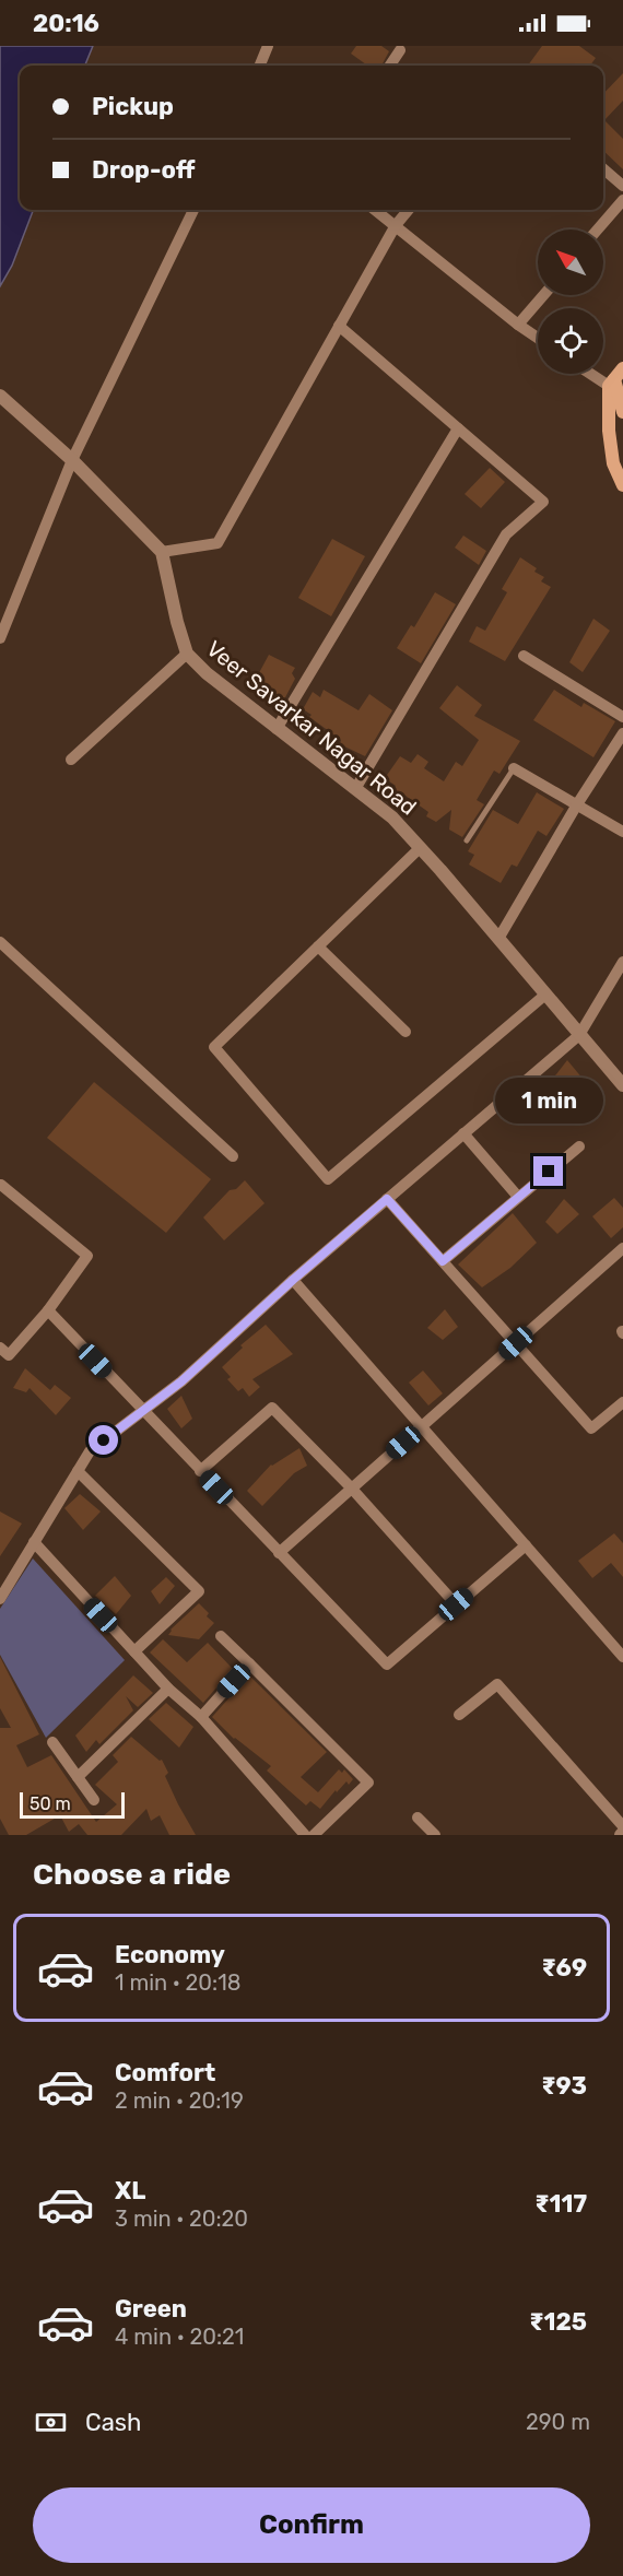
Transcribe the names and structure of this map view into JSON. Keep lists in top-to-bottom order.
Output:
{
  "streets": {
    "street": ["Veer Savarkar Nagar Road"]
  },
  "scale_bar": "50 m",
  "north": "top left",
  "page": {
    "status": "20:16",
    "banner": ["Pickup", "Drop-off"],
    "bubble": "1 min",
    "scale": "50 m",
    "heading": "Choose a ride",
    "list": [
      {
        "name": "Economy",
        "note": "1 min · 20:18",
        "value": "₹69"
      },
      {
        "name": "Comfort",
        "note": "2 min · 20:19",
        "value": "₹93"
      },
      {
        "name": "XL",
        "note": "3 min · 20:20",
        "value": "₹117"
      },
      {
        "name": "Green",
        "note": "4 min · 20:21",
        "value": "₹125"
      }
    ],
    "pay": ["Cash", "290 m"],
    "buttons": "Confirm"
  }
}
